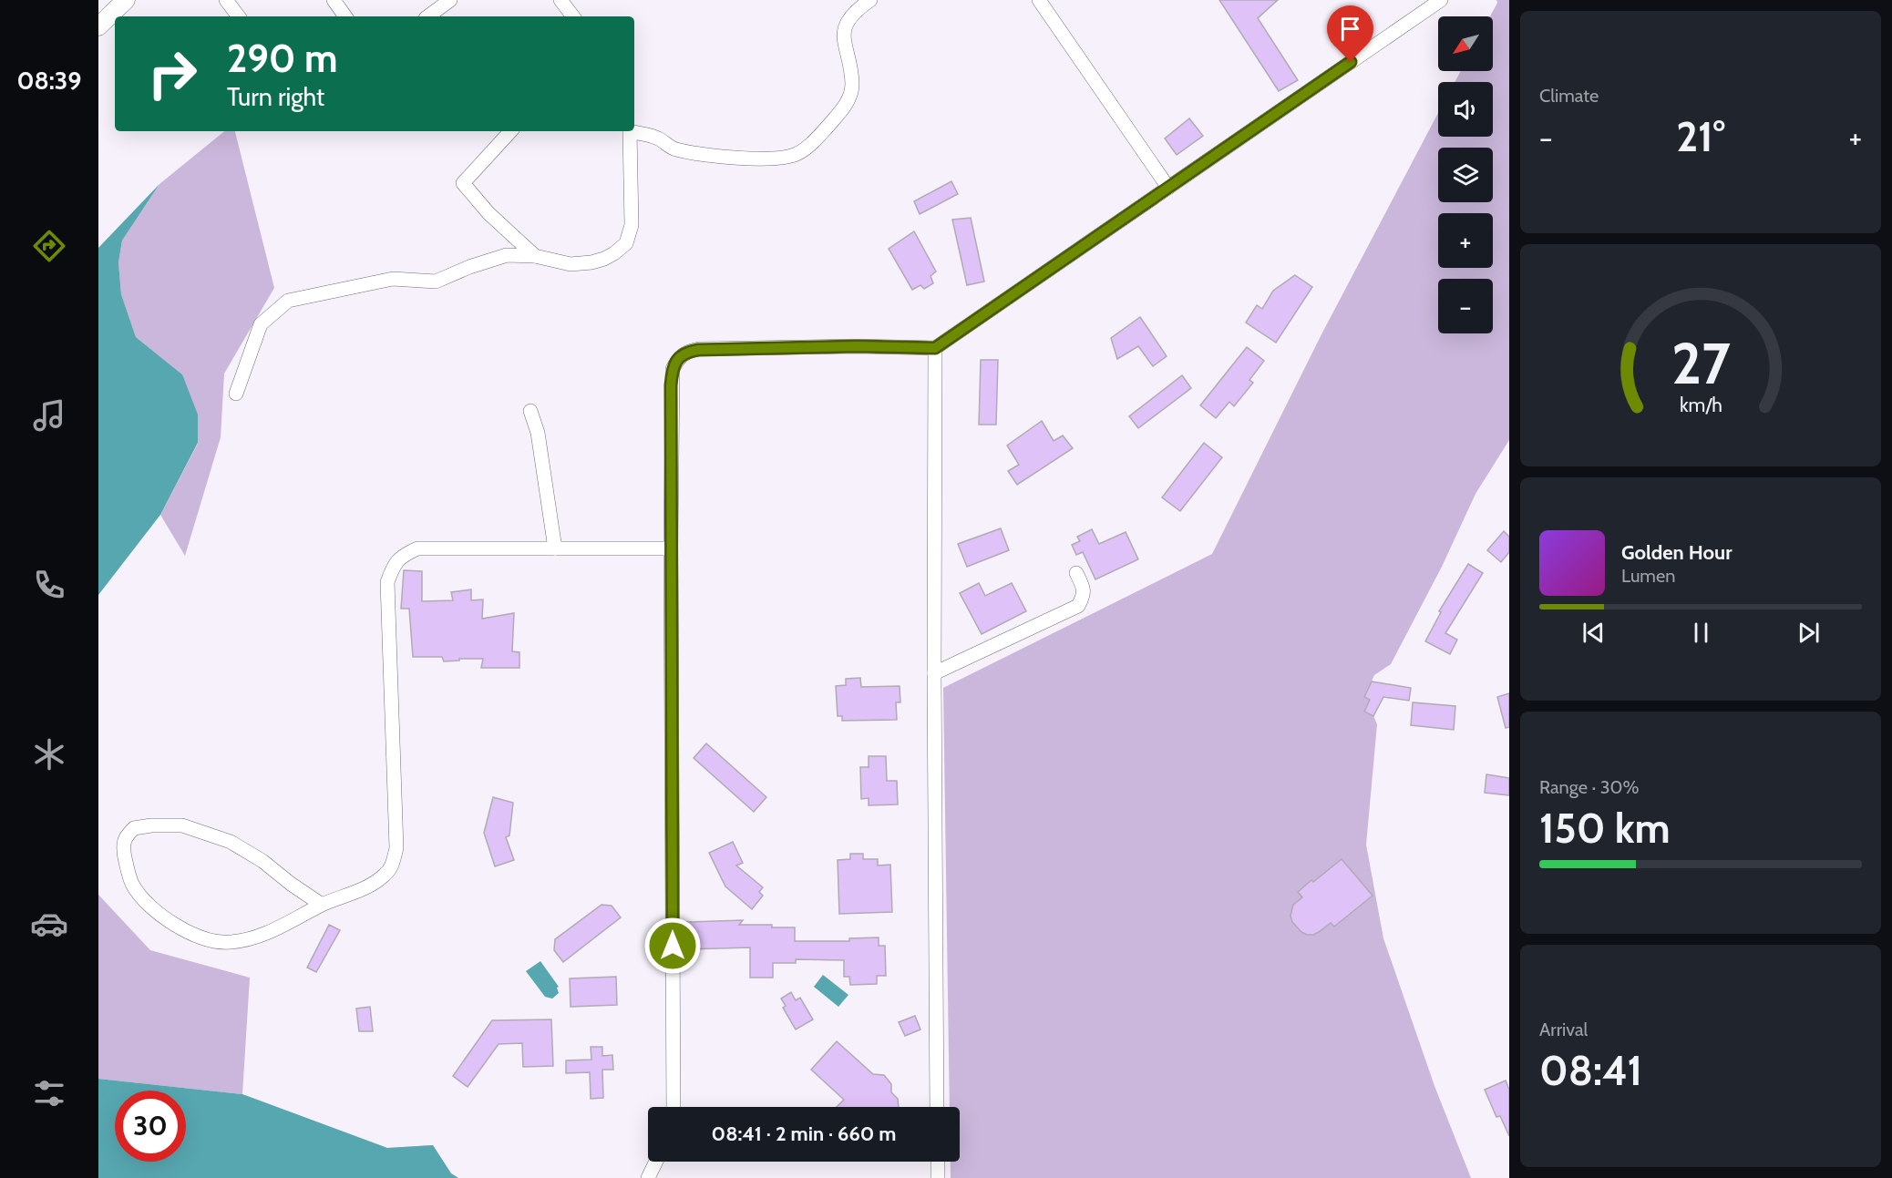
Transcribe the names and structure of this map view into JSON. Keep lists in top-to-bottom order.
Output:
{
  "north": "bottom left",
  "page": {
    "tabs": "08:39",
    "tile": [
      "Climate",
      ["Range · 30%", "150 km"],
      ["Arrival", "08:41"]
    ],
    "map_buttons": ["+", "−"],
    "turn": ["290 m", "Turn right"],
    "heat": ["−", "21°", "+"],
    "song": ["Golden Hour", "Lumen"],
    "limit": "30",
    "trip": "08:41 · 2 min · 660 m",
    "gauge": ["27", "km/h"]
  }
}
